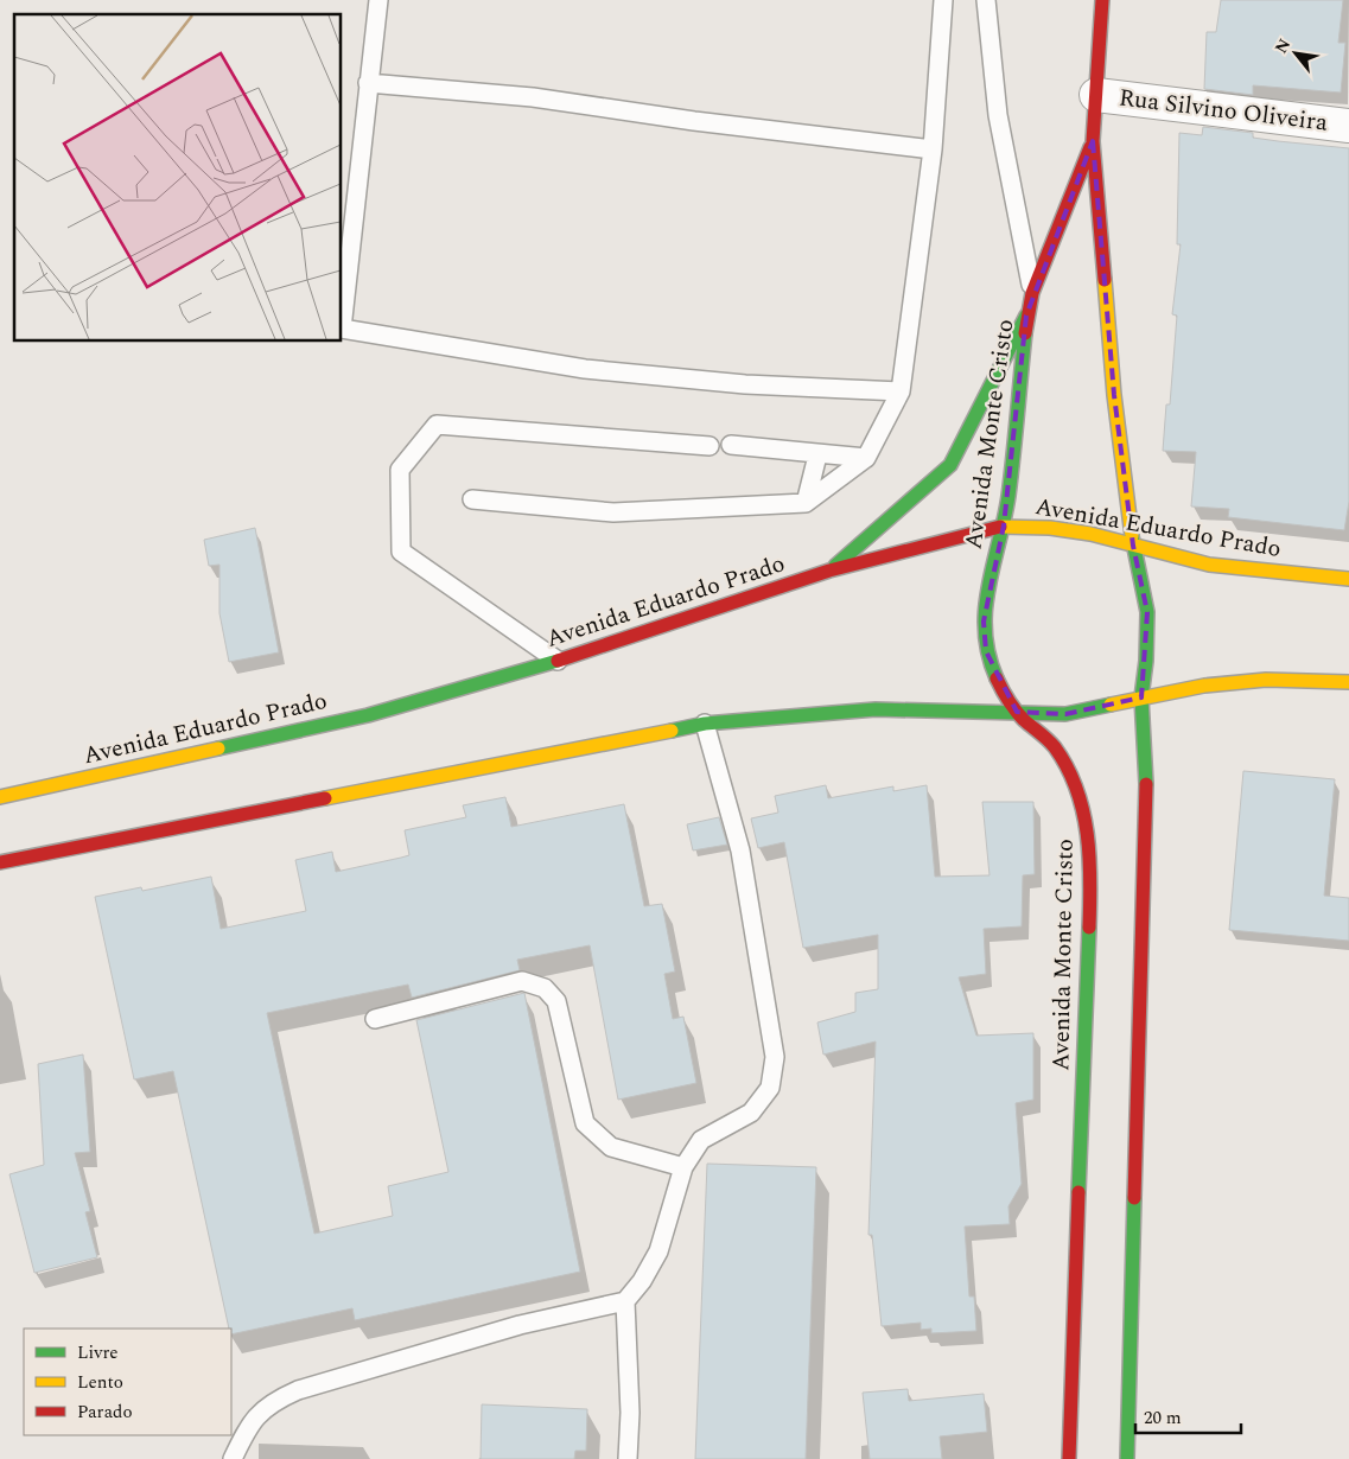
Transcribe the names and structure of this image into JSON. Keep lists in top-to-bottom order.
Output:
{
  "streets": {
    "main road": ["Avenida Monte Cristo", "Avenida Eduardo Prado"],
    "street": ["Rua Silvino Oliveira"]
  },
  "crossings": [
    ["Rua Silvino Oliveira", "Avenida Monte Cristo"],
    ["Avenida Monte Cristo", "Avenida Eduardo Prado"]
  ],
  "legend": ["Livre", "Lento", "Parado"],
  "scale_bar": "20 m",
  "north": "top left"
}
